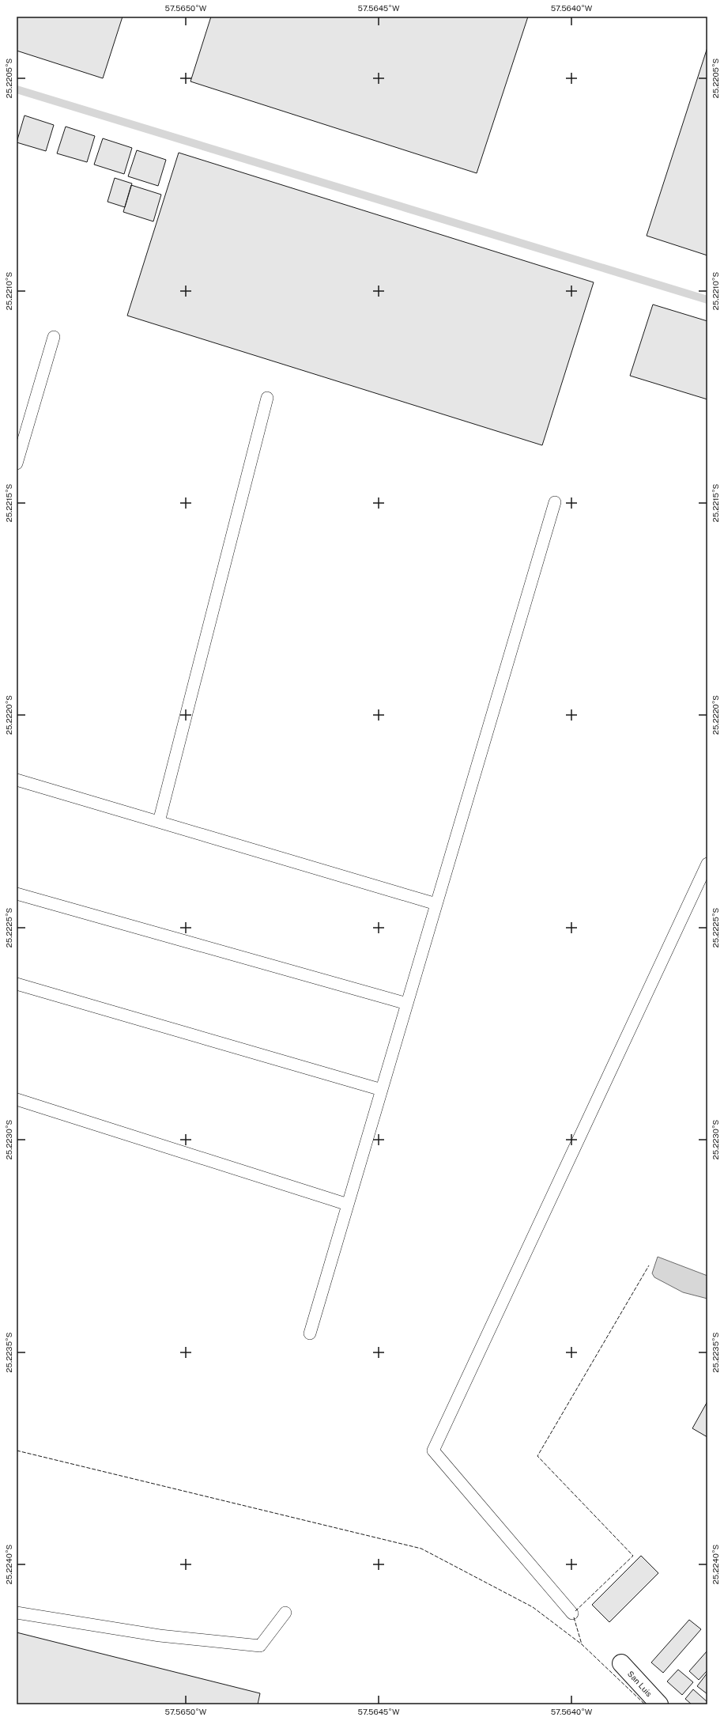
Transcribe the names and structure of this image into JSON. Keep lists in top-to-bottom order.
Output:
{
  "streets": {
    "street": ["San Luis"]
  },
  "coordinates": [
    "57.5650°W",
    "57.5645°W",
    "57.5640°W",
    "25.2205°S",
    "25.2210°S",
    "25.2215°S",
    "25.2220°S",
    "25.2225°S",
    "25.2230°S",
    "25.2235°S",
    "25.2240°S"
  ]
}
